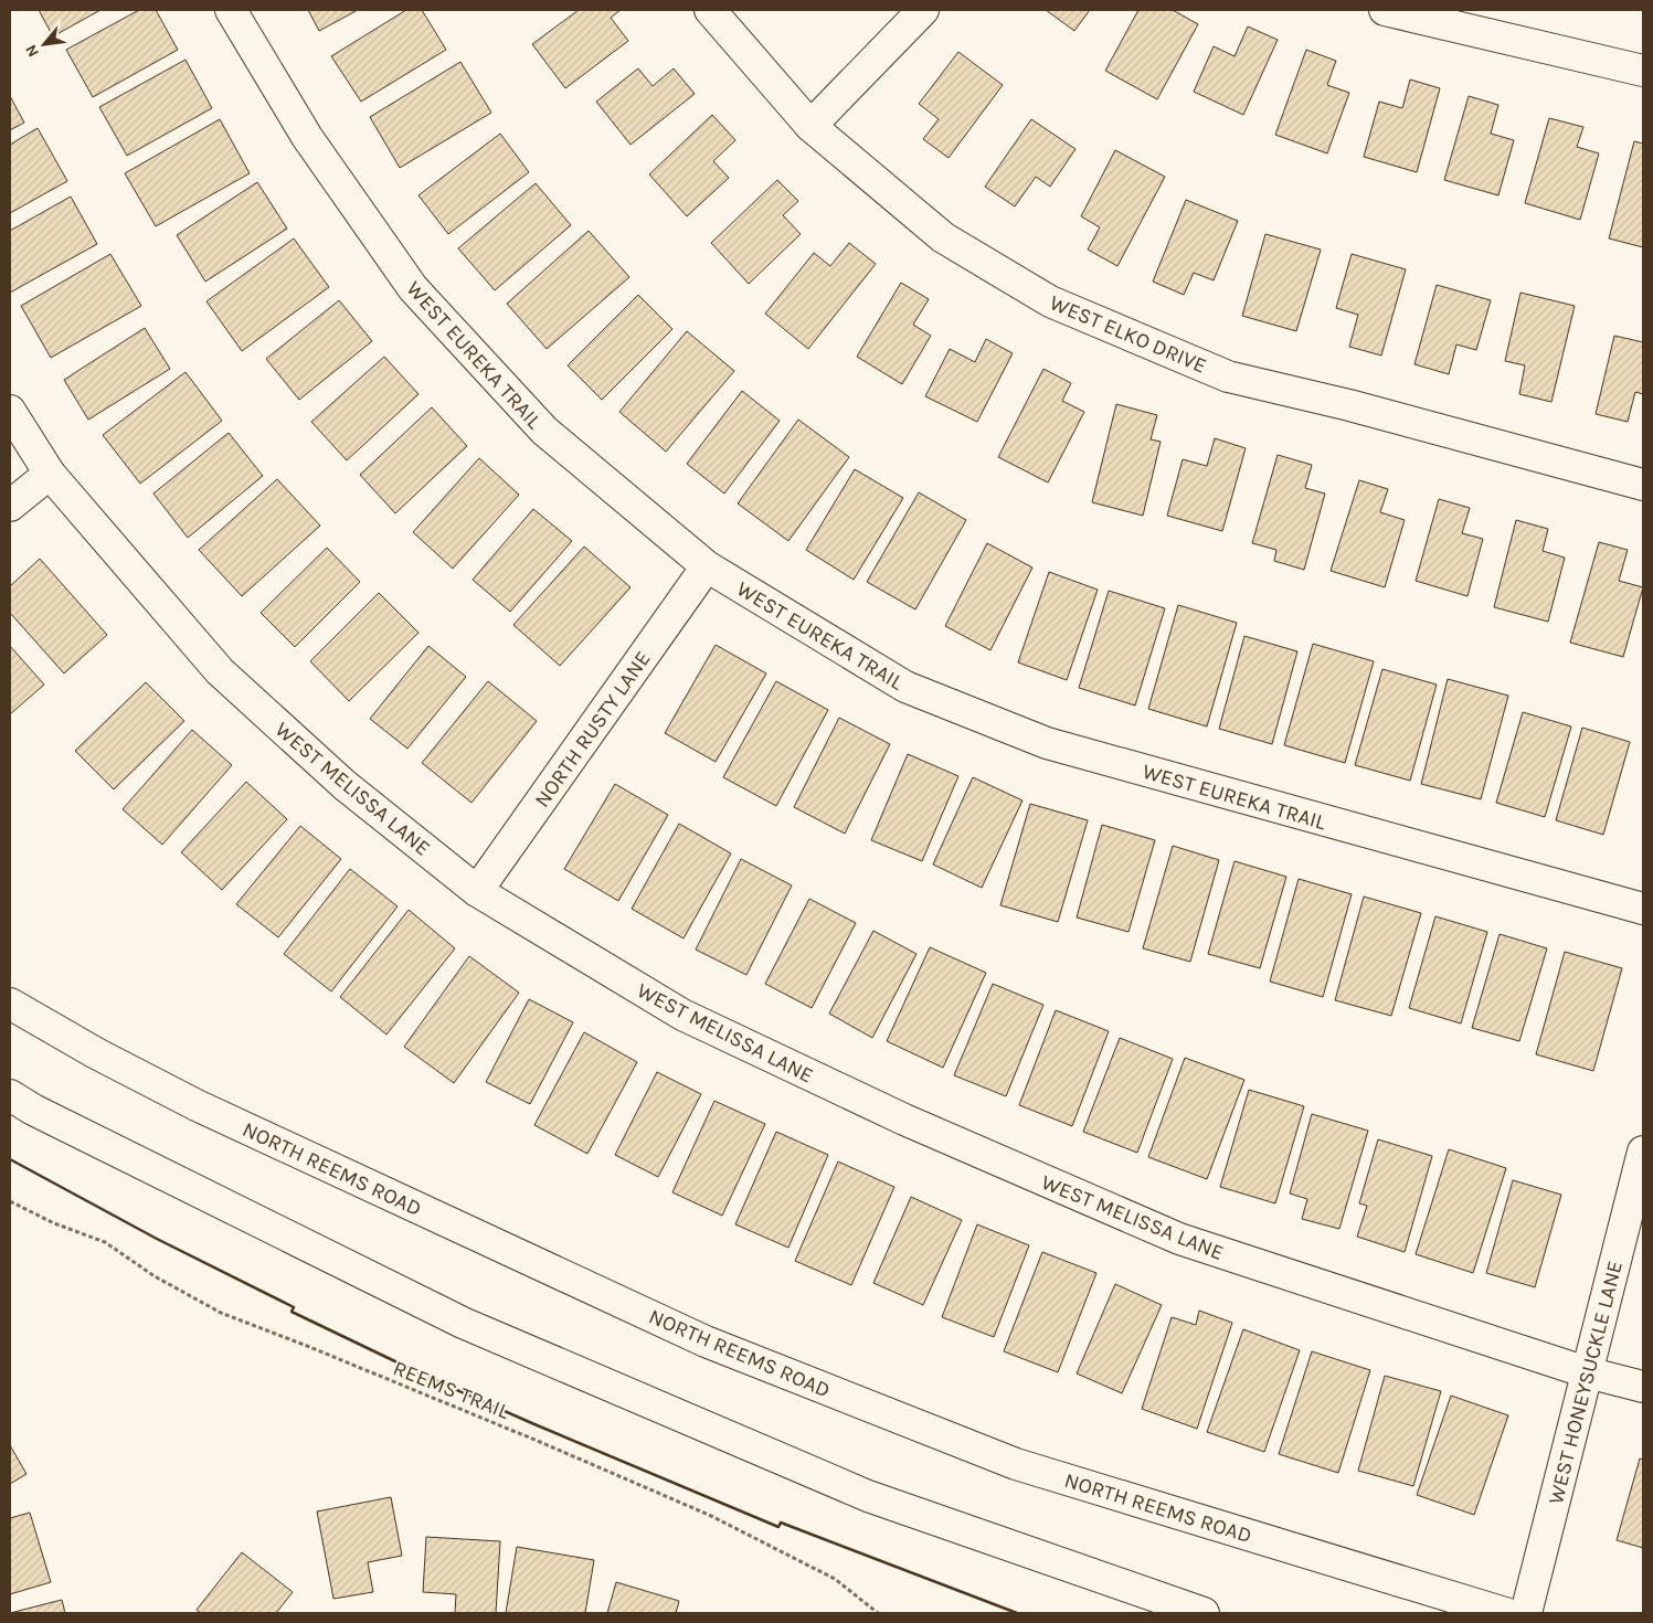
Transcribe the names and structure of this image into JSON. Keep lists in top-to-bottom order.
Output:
{
  "streets": {
    "street": [
      "WEST ELKO DRIVE",
      "WEST EUREKA TRAIL",
      "NORTH RUSTY LANE",
      "WEST MELISSA LANE",
      "NORTH REEMS ROAD",
      "WEST HONEYSUCKLE LANE"
    ],
    "path": ["REEMS TRAIL"]
  },
  "crossings": [
    ["WEST EUREKA TRAIL", "NORTH RUSTY LANE"],
    ["NORTH RUSTY LANE", "WEST MELISSA LANE"],
    ["WEST MELISSA LANE", "WEST HONEYSUCKLE LANE"]
  ],
  "north": "bottom left"
}
